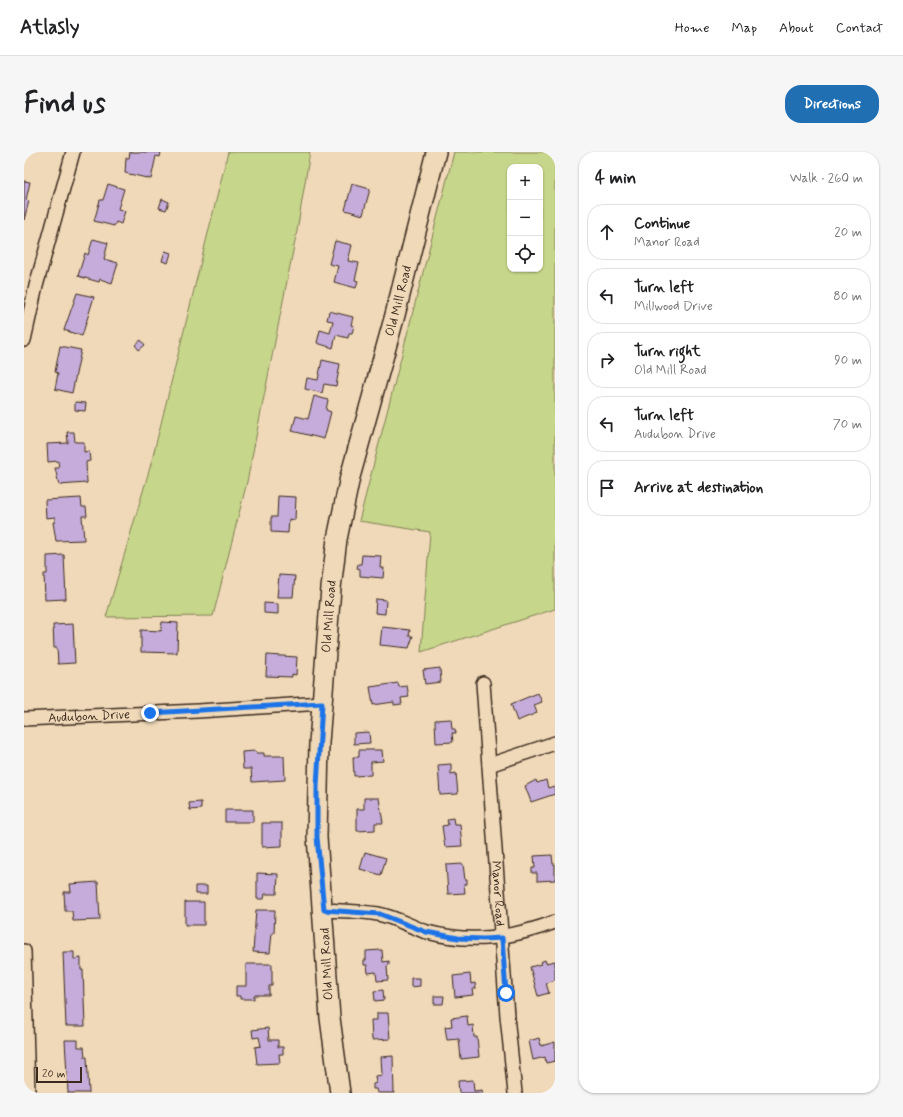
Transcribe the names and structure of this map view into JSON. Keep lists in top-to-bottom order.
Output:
{
  "streets": {
    "main road": ["Old Mill Road"],
    "street": ["Audubon Drive", "Manor Road"]
  },
  "crossings": [
    ["Old Mill Road", "Audubon Drive"]
  ],
  "scale_bar": "20 m",
  "page": {
    "header": "Atlasly",
    "nav": [
      "Home",
      "Map",
      "About",
      "Contact"
    ],
    "buttons": "Directions",
    "title": "Find us",
    "heading": ["4 min", "Walk · 260 m"],
    "map_buttons": ["+", "−"],
    "list": [
      ["Continue", "Manor Road", "20 m"],
      ["Turn left", "Millwood Drive", "80 m"],
      ["Turn right", "Old Mill Road", "90 m"],
      ["Turn left", "Audubon Drive", "70 m"],
      "Arrive at destination"
    ],
    "scale": "20 m"
  }
}
